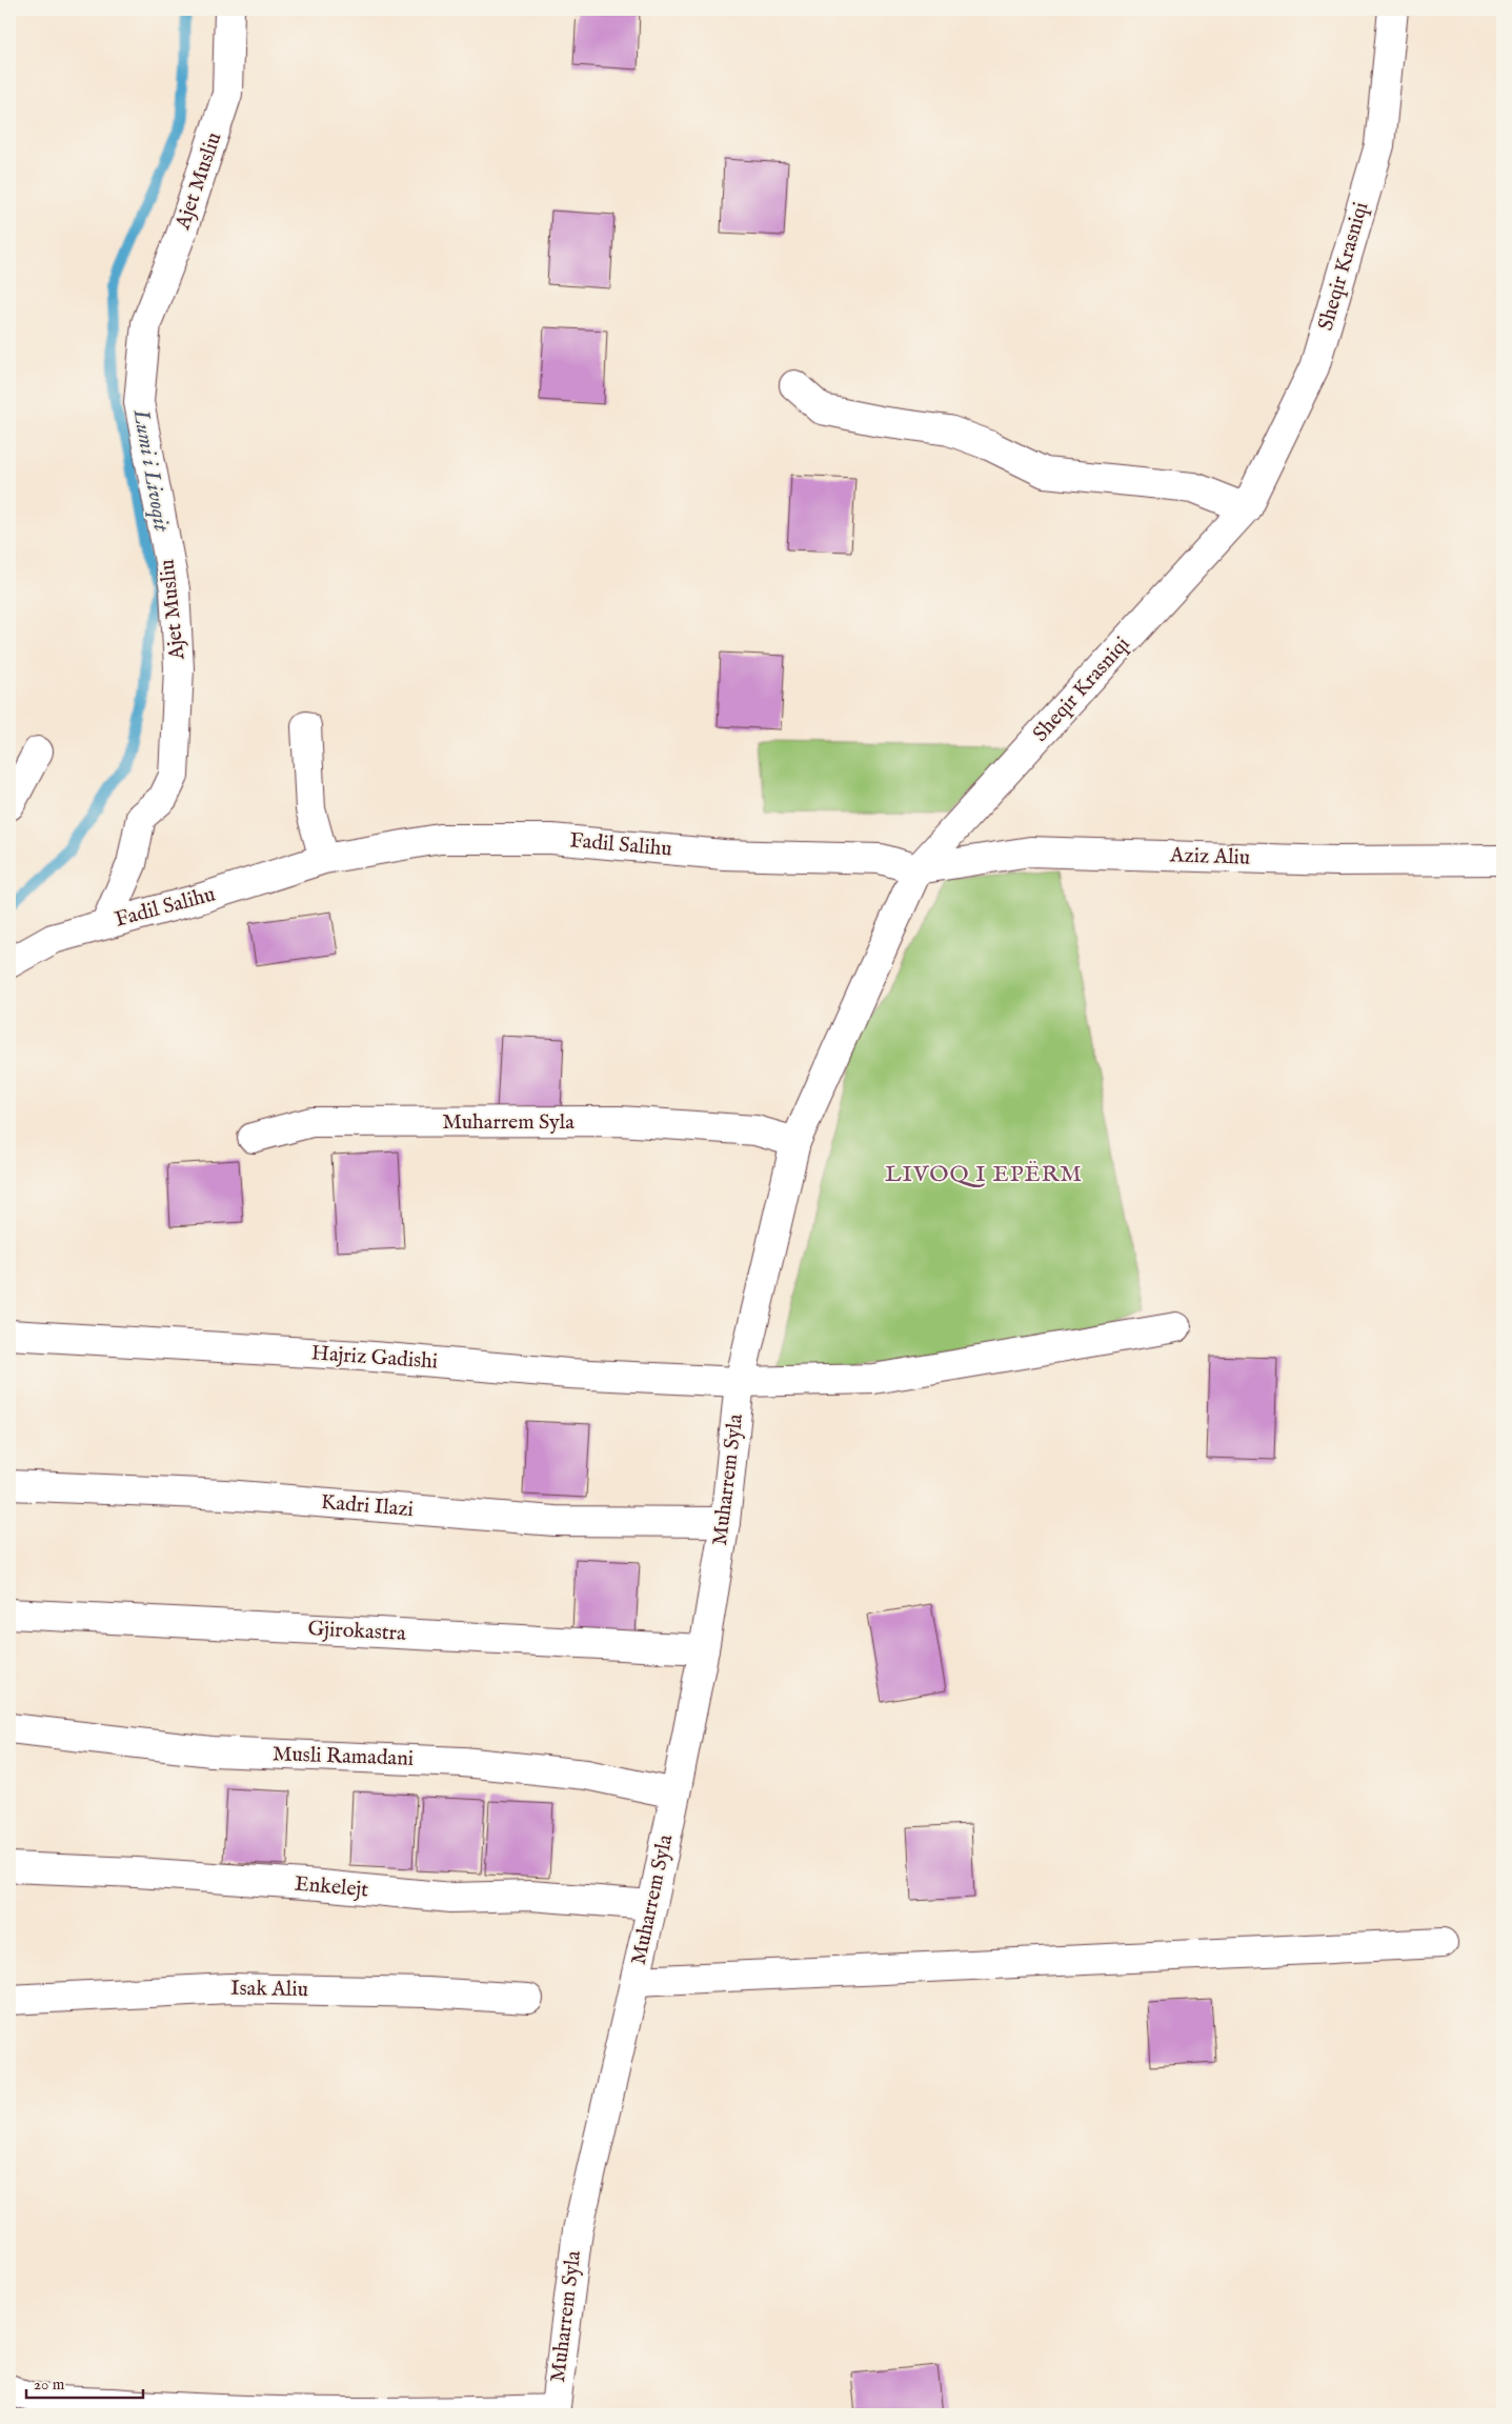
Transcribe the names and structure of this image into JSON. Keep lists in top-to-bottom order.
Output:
{
  "streets": {
    "street": [
      "Ajet Musliu",
      "Sheqir Krasniqi",
      "Fadil Salihu",
      "Aziz Aliu",
      "Muharrem Syla",
      "Hajriz Gadishi",
      "Kadri Ilazi",
      "Gjirokastra",
      "Musli Ramadani",
      "Enkelejt",
      "Isak Aliu"
    ]
  },
  "crossings": [
    ["Ajet Musliu", "Fadil Salihu"],
    ["Sheqir Krasniqi", "Fadil Salihu"],
    ["Sheqir Krasniqi", "Aziz Aliu"],
    ["Sheqir Krasniqi", "Muharrem Syla"],
    ["Fadil Salihu", "Aziz Aliu"],
    ["Fadil Salihu", "Muharrem Syla"],
    ["Aziz Aliu", "Muharrem Syla"],
    ["Muharrem Syla", "Hajriz Gadishi"],
    ["Muharrem Syla", "Kadri Ilazi"],
    ["Muharrem Syla", "Gjirokastra"],
    ["Muharrem Syla", "Musli Ramadani"],
    ["Muharrem Syla", "Enkelejt"]
  ],
  "districts": ["LIVOQ I EPËRM"],
  "water": ["Lumi i Livoqit"],
  "scale_bar": "20 m"
}
